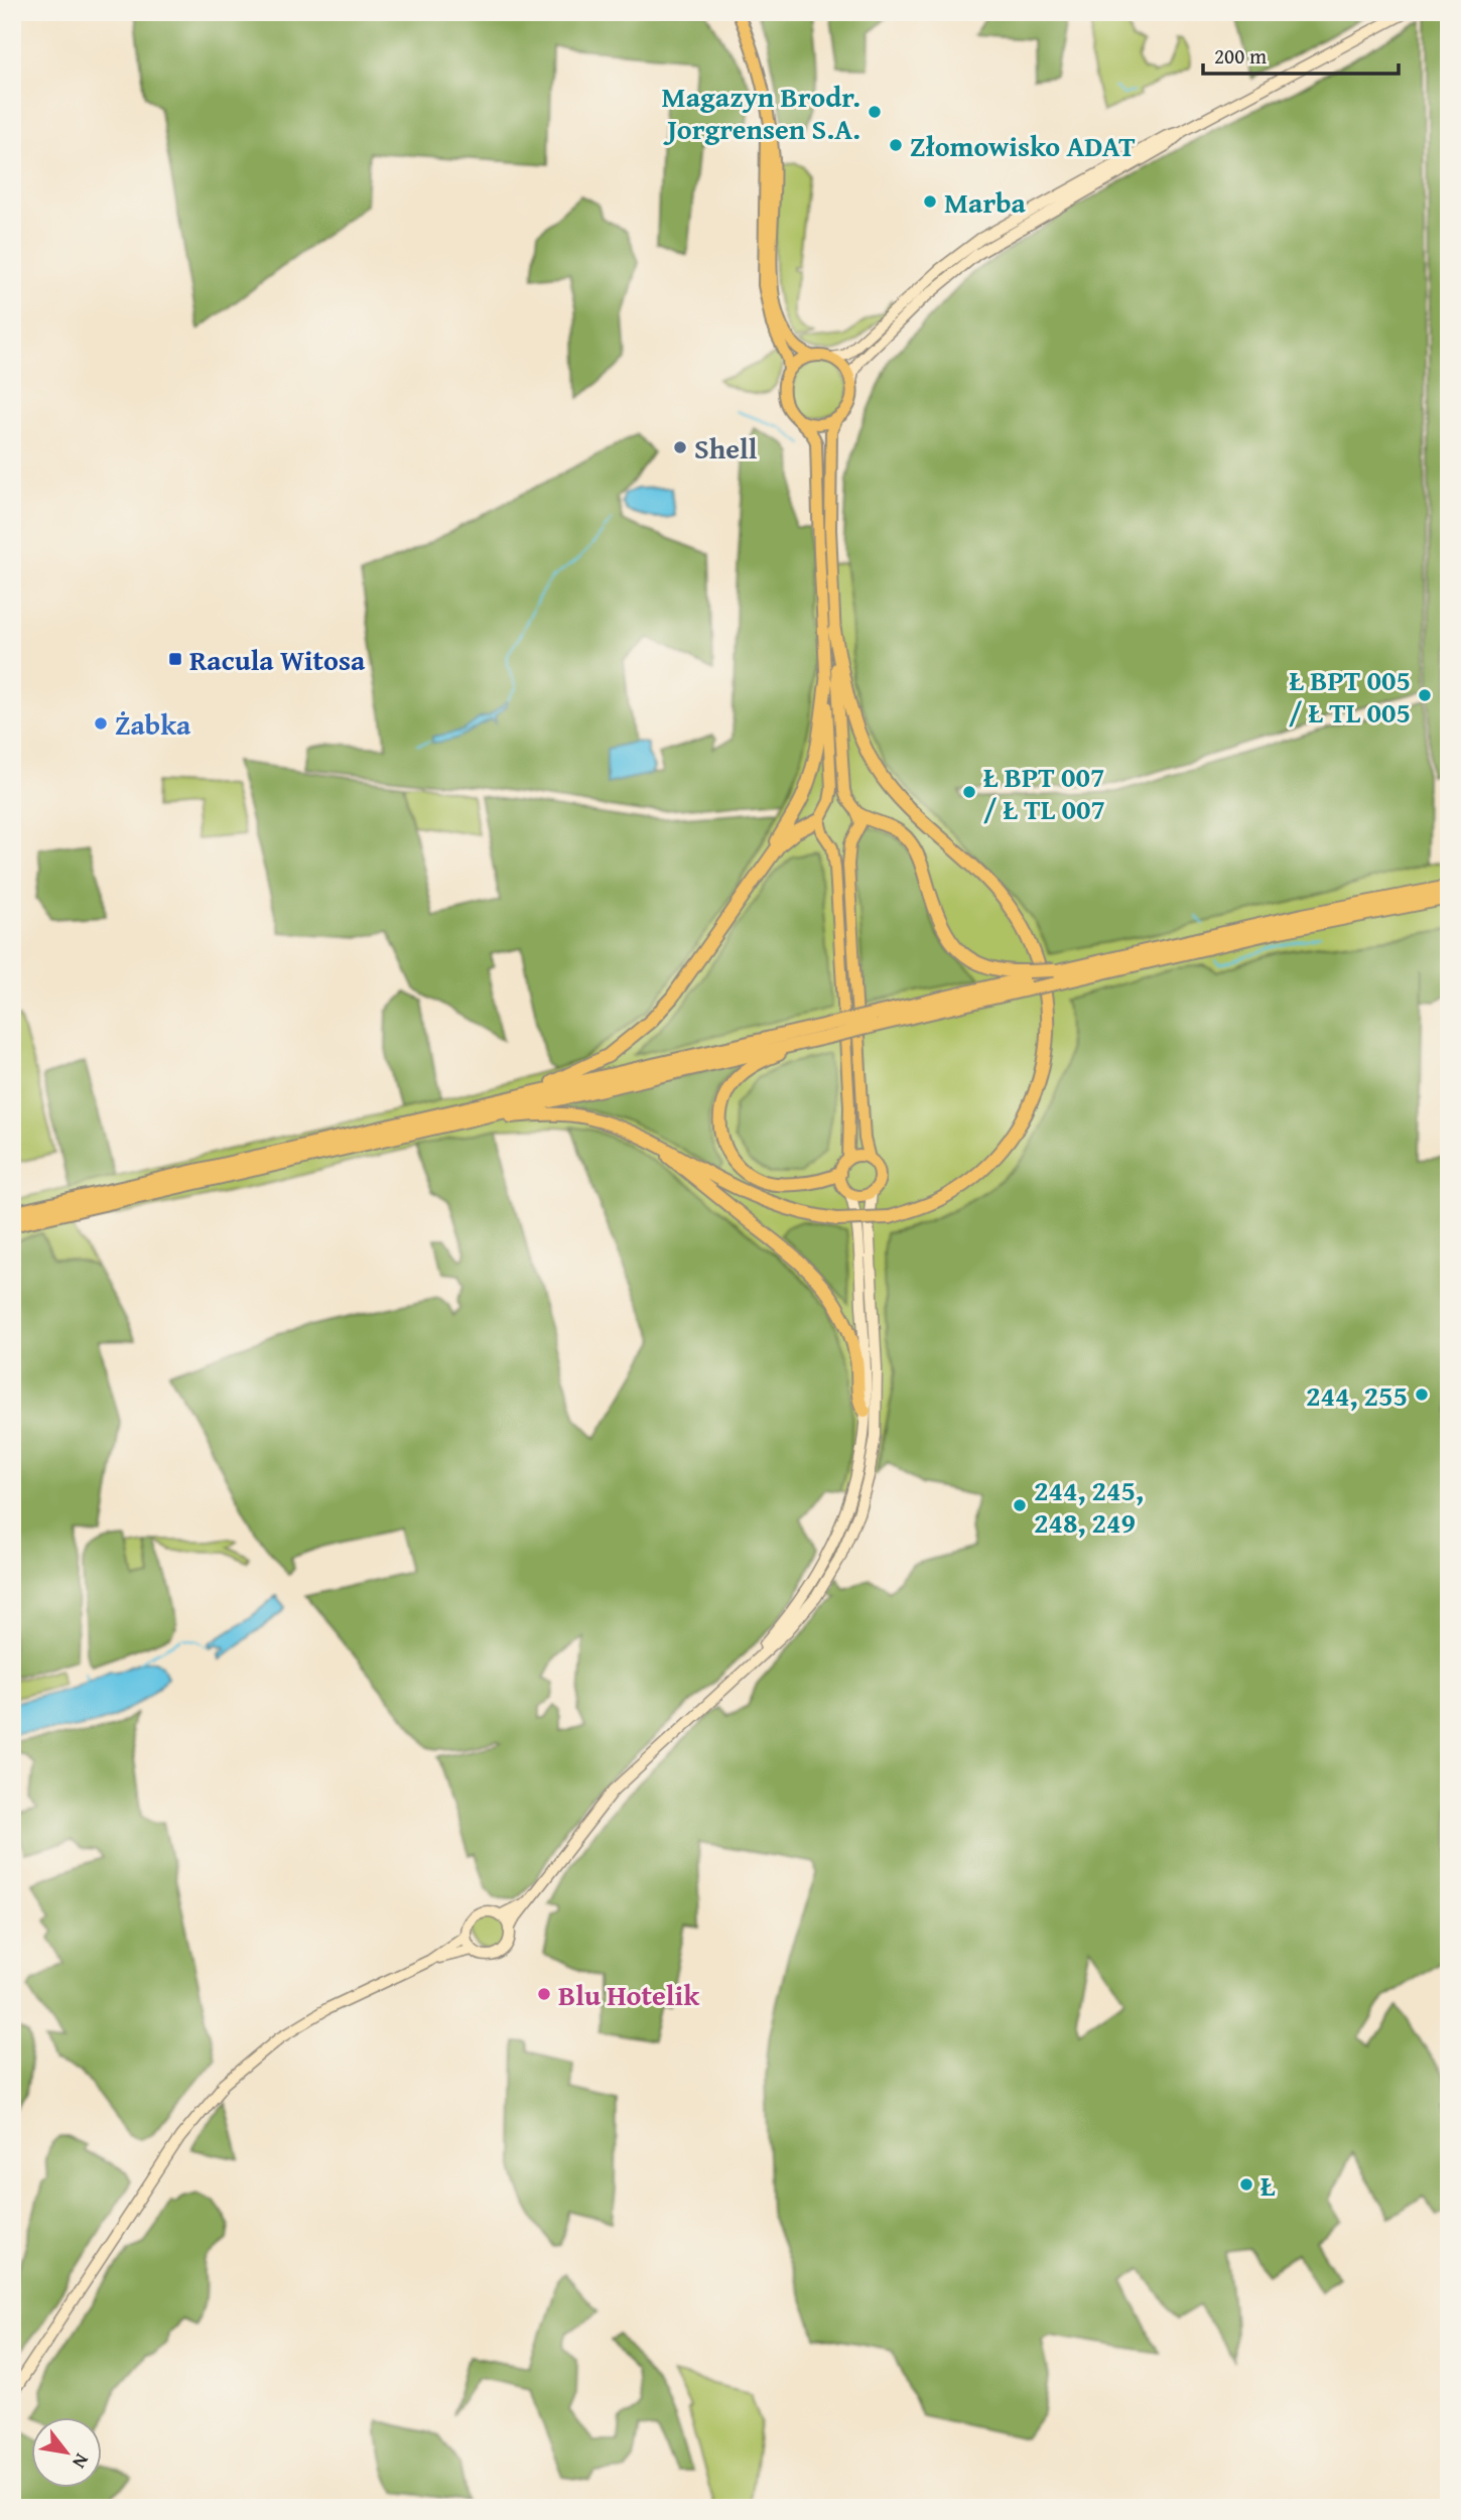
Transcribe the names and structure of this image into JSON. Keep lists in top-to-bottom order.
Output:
{
  "places": {
    "other": [
      "Magazyn Brodr. Jorgrensen S.A.",
      "Złomowisko ADAT",
      "Marba",
      "Shell",
      "Ł BPT 005 / Ł TL 005",
      "Żabka",
      "Ł BPT 007 / Ł TL 007",
      "244, 255",
      "244, 245, 248, 249",
      "Blu Hotelik",
      "Ł"
    ],
    "transit": ["Racula Witosa"]
  },
  "scale_bar": "200 m",
  "north": "bottom right"
}
